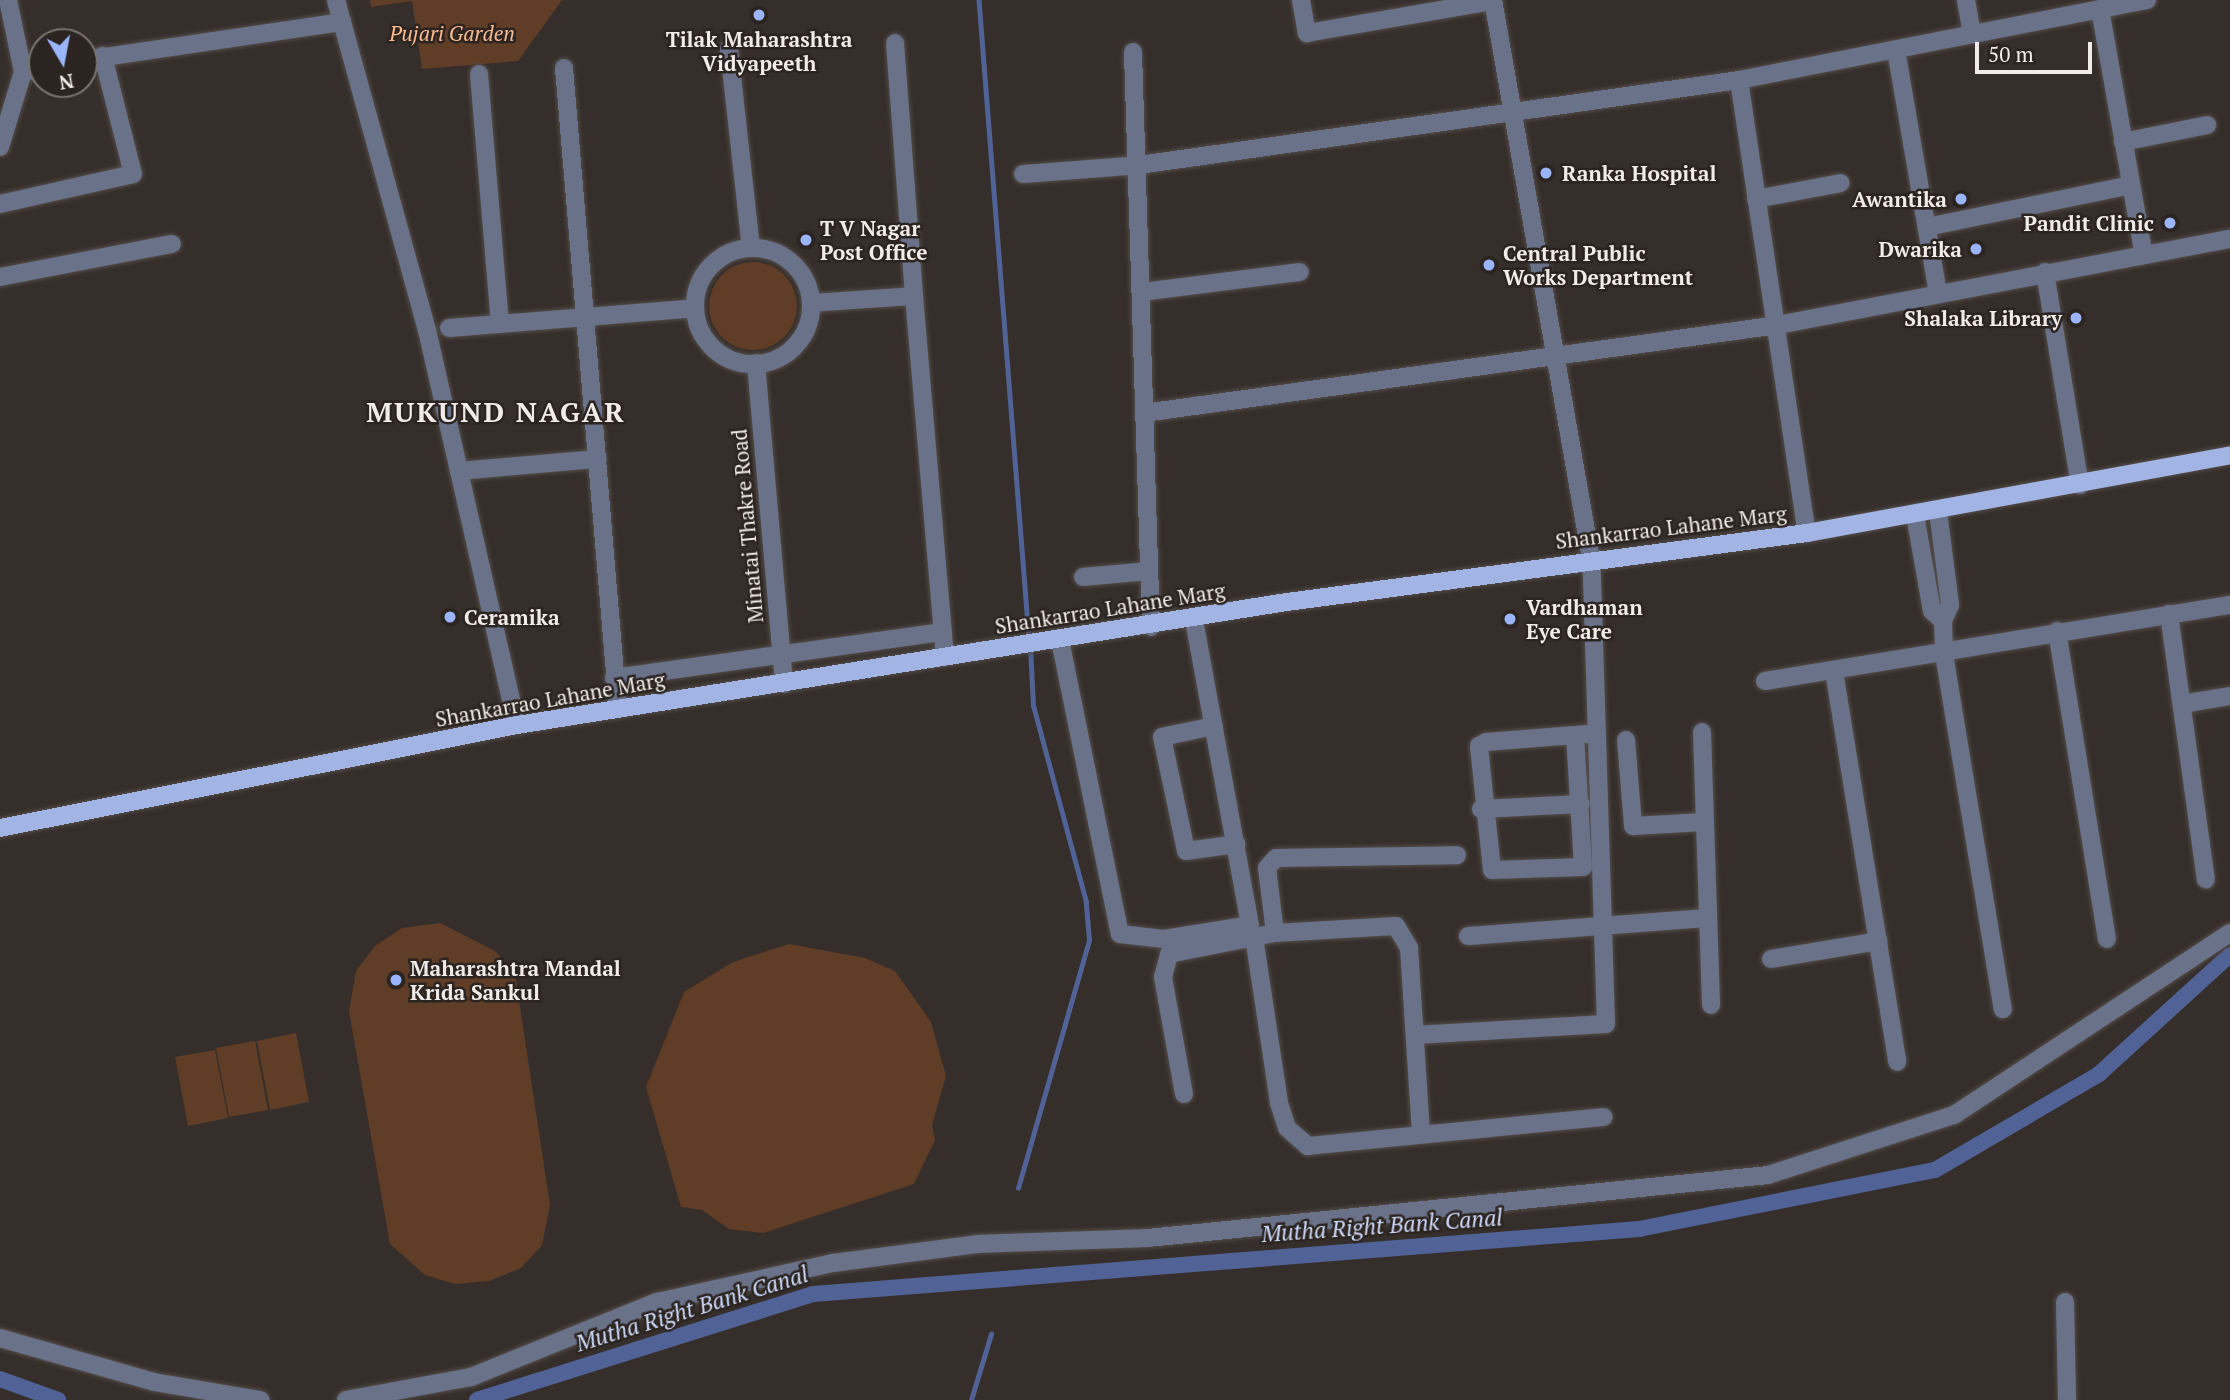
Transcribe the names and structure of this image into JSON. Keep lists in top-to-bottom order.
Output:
{
  "streets": {
    "main road": ["Shankarrao Lahane Marg"],
    "street": ["Minatai Thakre Road"]
  },
  "crossings": [
    ["Minatai Thakre Road", "Shankarrao Lahane Marg"]
  ],
  "districts": ["MUKUND NAGAR"],
  "water": ["Mutha Right Bank Canal"],
  "parks": ["Pujari Garden"],
  "places": [
    "Tilak Maharashtra Vidyapeeth",
    "Ranka Hospital",
    "Awantika",
    "Pandit Clinic",
    "T V Nagar Post Office",
    "Dwarika",
    "Central Public Works Department",
    "Shalaka Library",
    "Ceramika",
    "Vardhaman Eye Care",
    "Maharashtra Mandal Krida Sankul"
  ],
  "scale_bar": "50 m",
  "north": "bottom"
}
